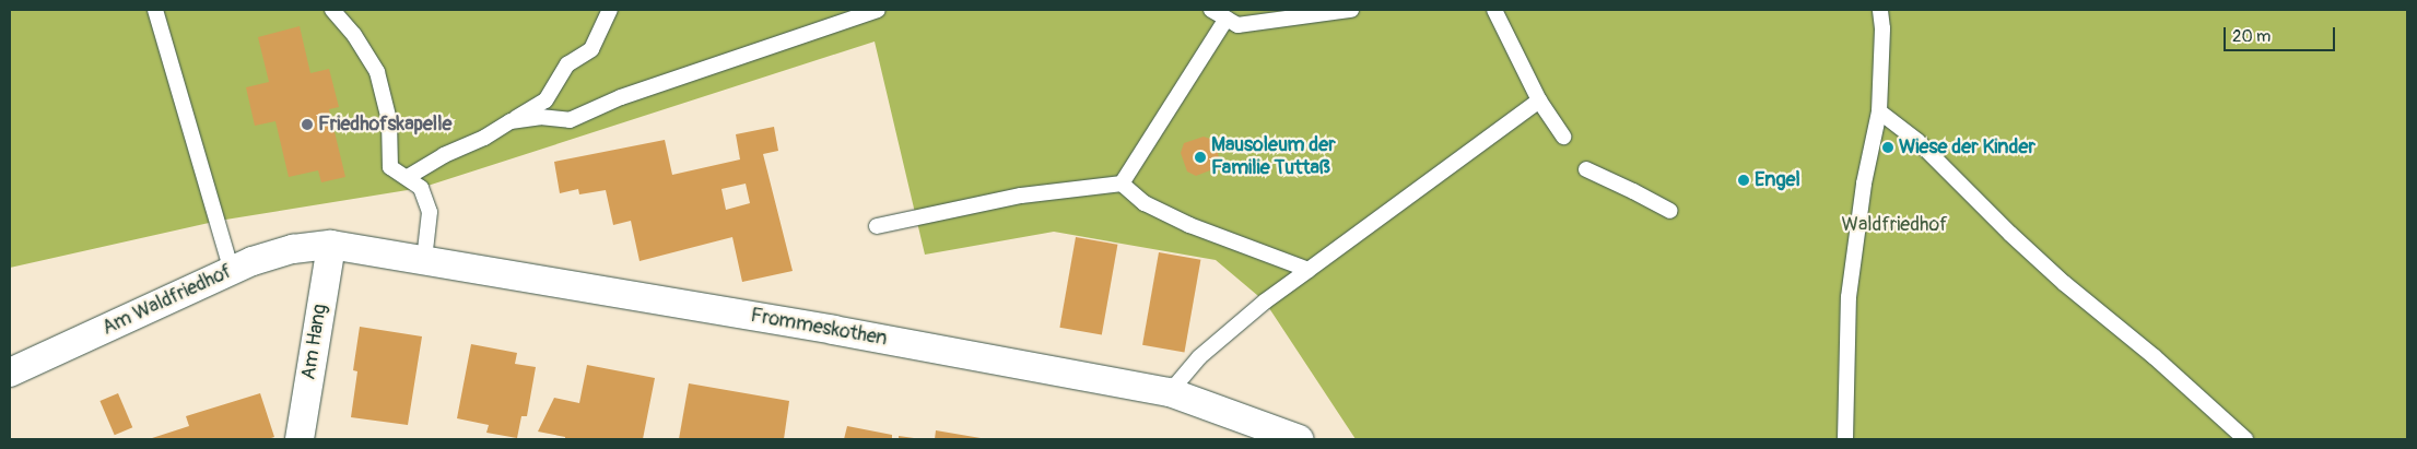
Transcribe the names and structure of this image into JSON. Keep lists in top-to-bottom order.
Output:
{
  "streets": {
    "street": ["Am Waldfriedhof", "Frommeskothen", "Am Hang"]
  },
  "crossings": [
    ["Am Waldfriedhof", "Frommeskothen"],
    ["Am Waldfriedhof", "Am Hang"],
    ["Frommeskothen", "Am Hang"]
  ],
  "parks": ["Waldfriedhof"],
  "places": [
    "Friedhofskapelle",
    "Wiese der Kinder",
    "Mausoleum der Familie Tuttaß",
    "Engel"
  ],
  "scale_bar": "20 m"
}
